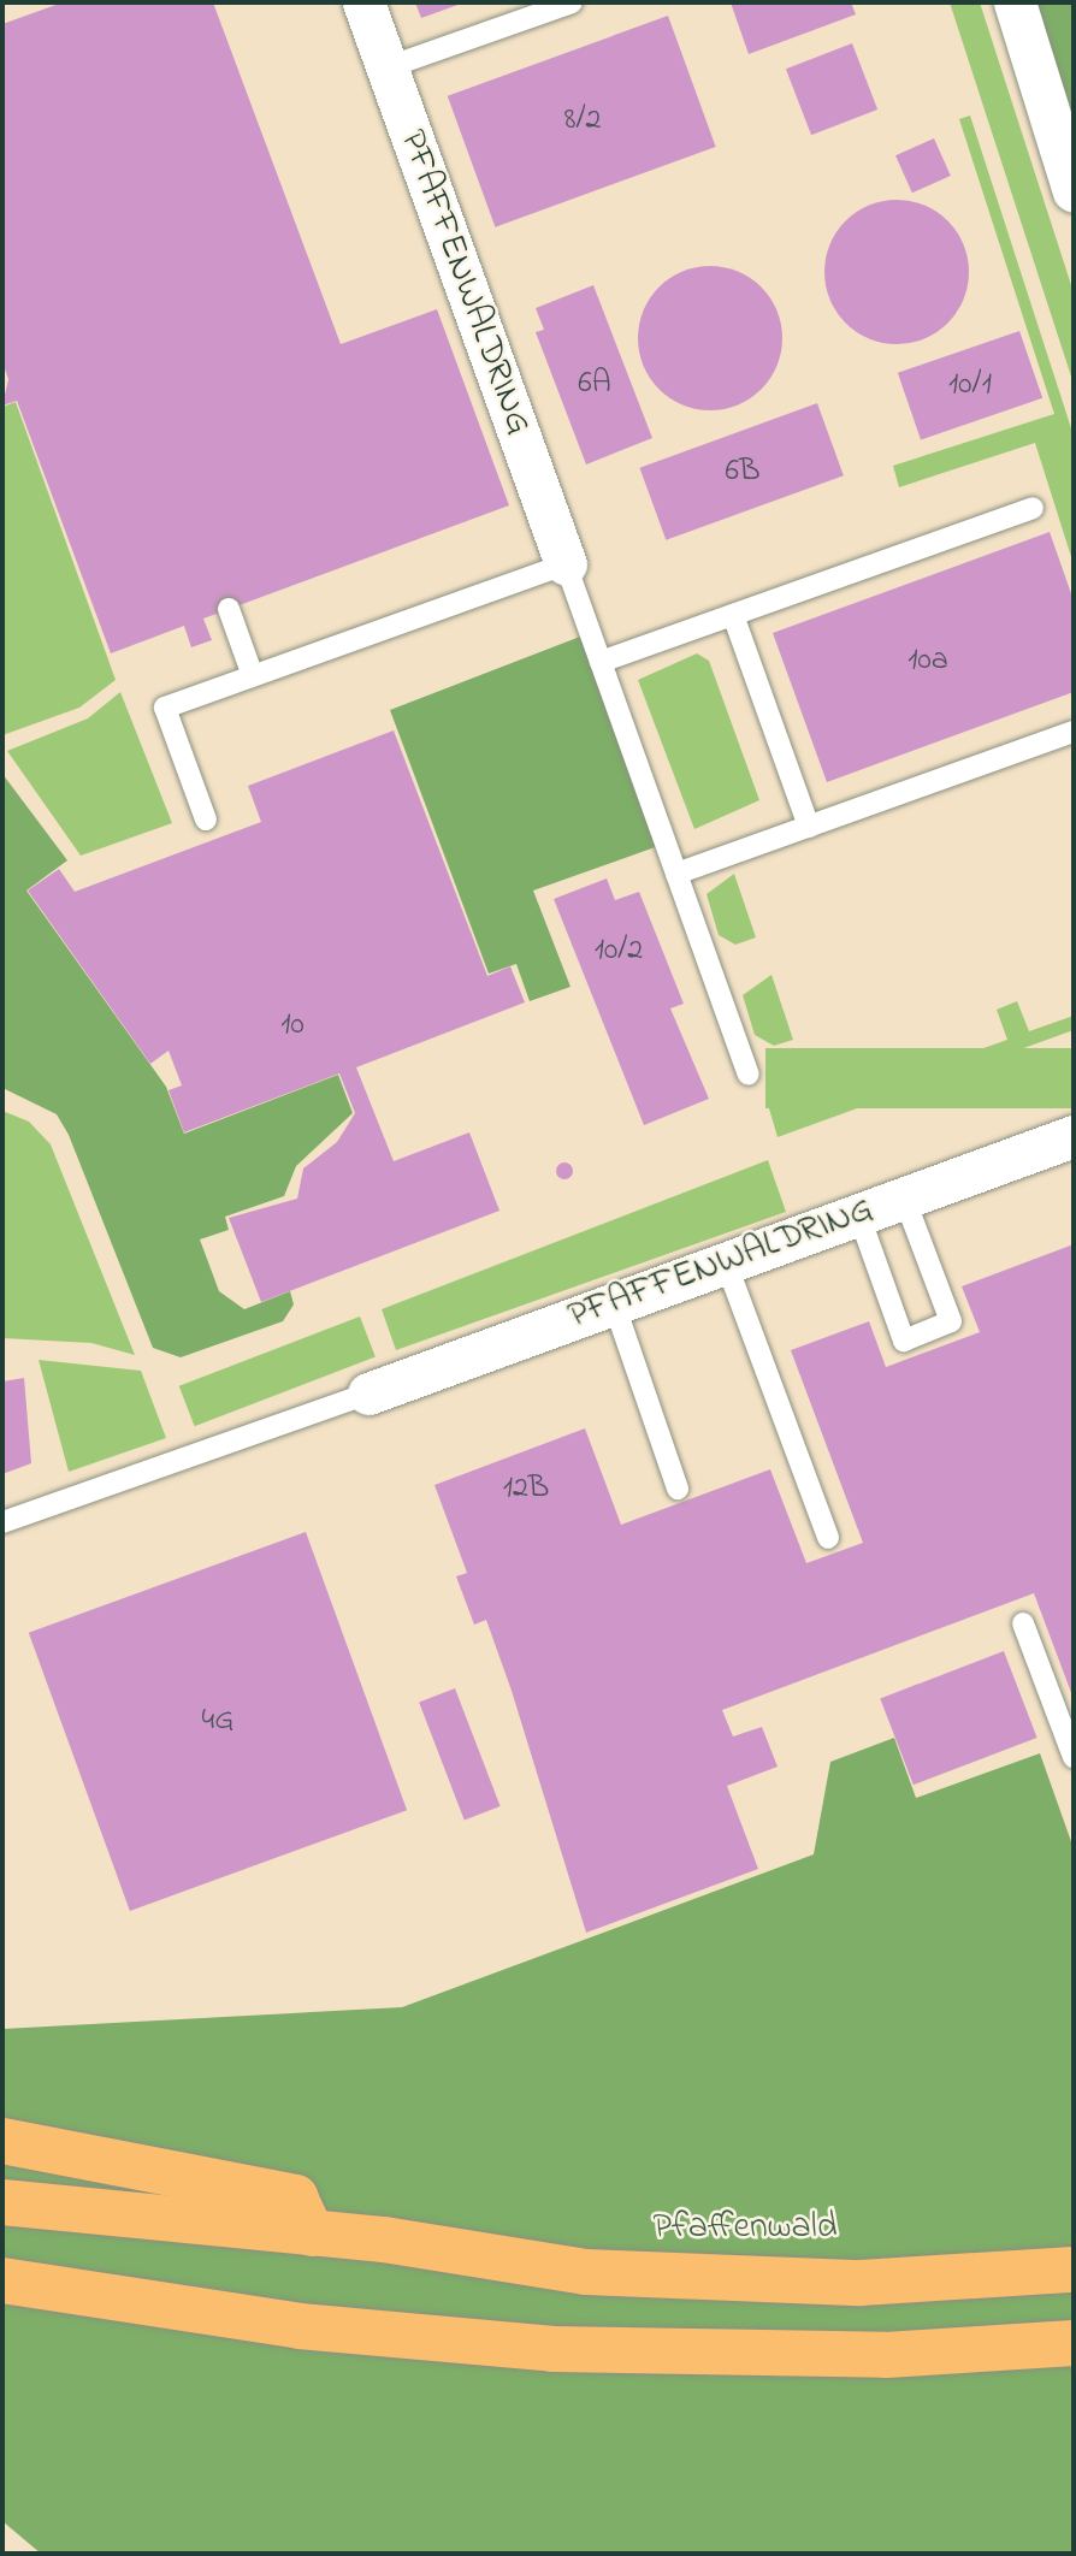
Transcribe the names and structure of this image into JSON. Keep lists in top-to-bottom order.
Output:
{
  "streets": {
    "street": ["PFAFFENWALDRING"]
  },
  "parks": ["Pfaffenwald"],
  "house_numbers": [
    "8/2",
    "6A",
    "10/1",
    "6B",
    "10a",
    "10/2",
    "10",
    "12B",
    "4G"
  ]
}
